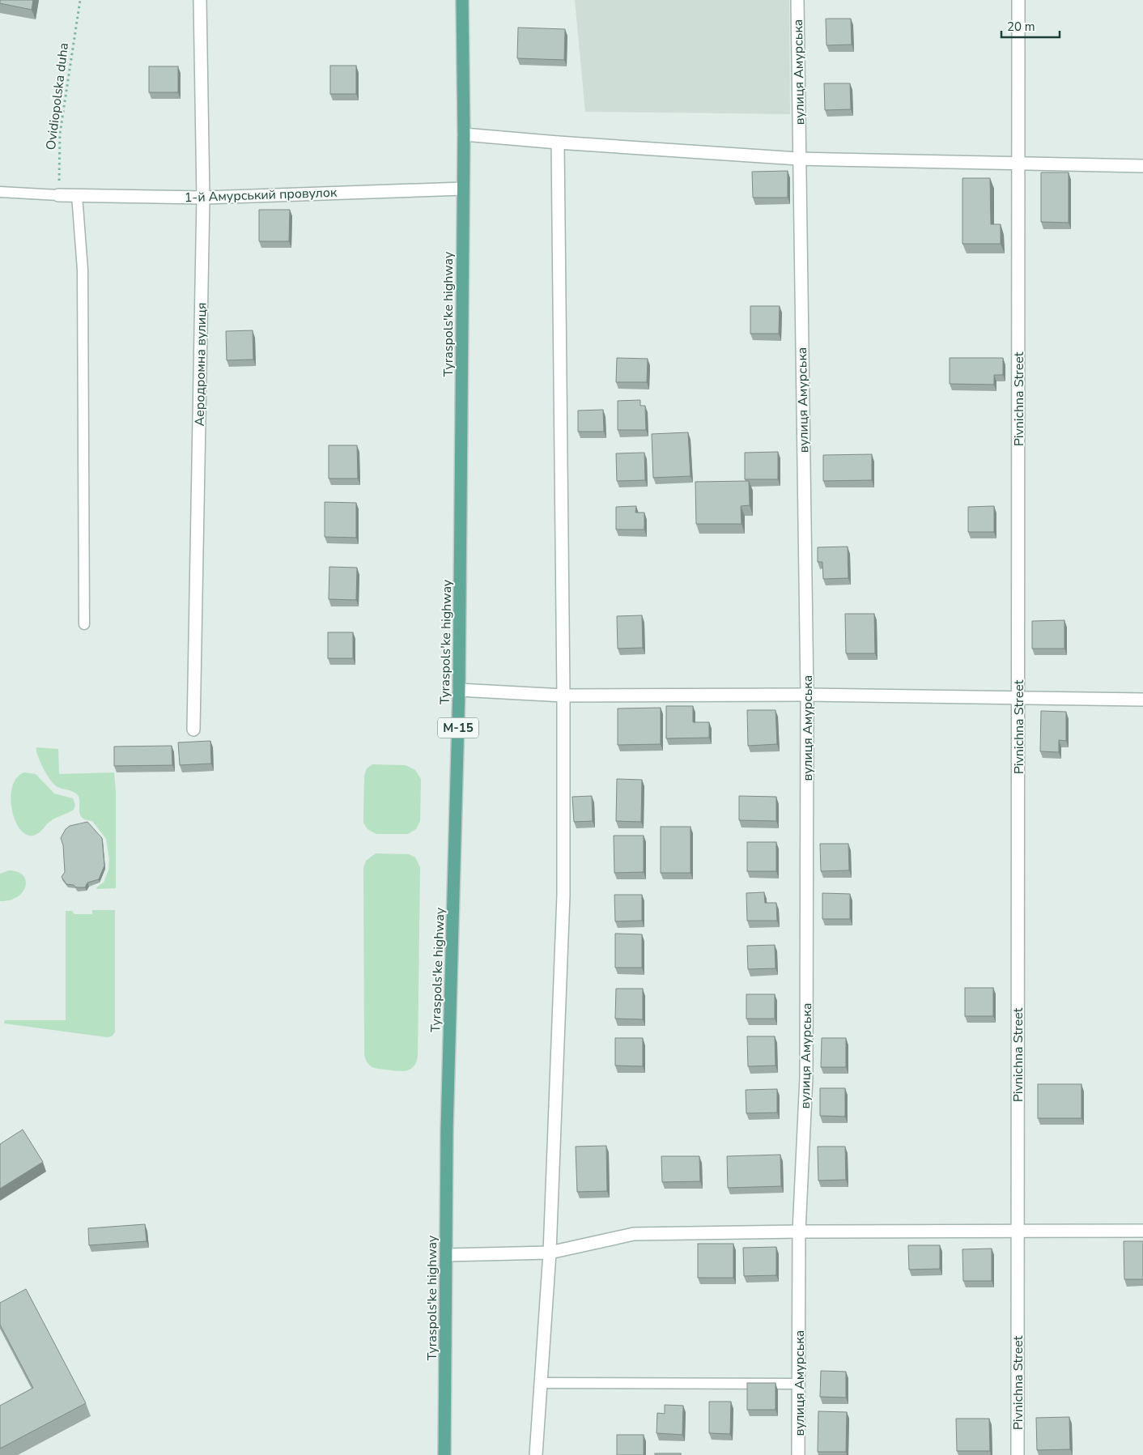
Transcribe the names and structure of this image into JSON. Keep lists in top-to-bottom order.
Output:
{
  "streets": {
    "main road": ["Tyraspols'ke highway", "М-15"],
    "street": [
      "вулиця Амурська",
      "1-й Амурський провулок",
      "Аеродромна вулиця",
      "Pivnichna Street"
    ],
    "path": ["Ovidiopolska duha"]
  },
  "crossings": [
    ["Ovidiopolska duha", "1-й Амурський провулок"],
    ["1-й Амурський провулок", "Tyraspols'ke highway"],
    ["1-й Амурський провулок", "Аеродромна вулиця"]
  ],
  "scale_bar": "20 m"
}
